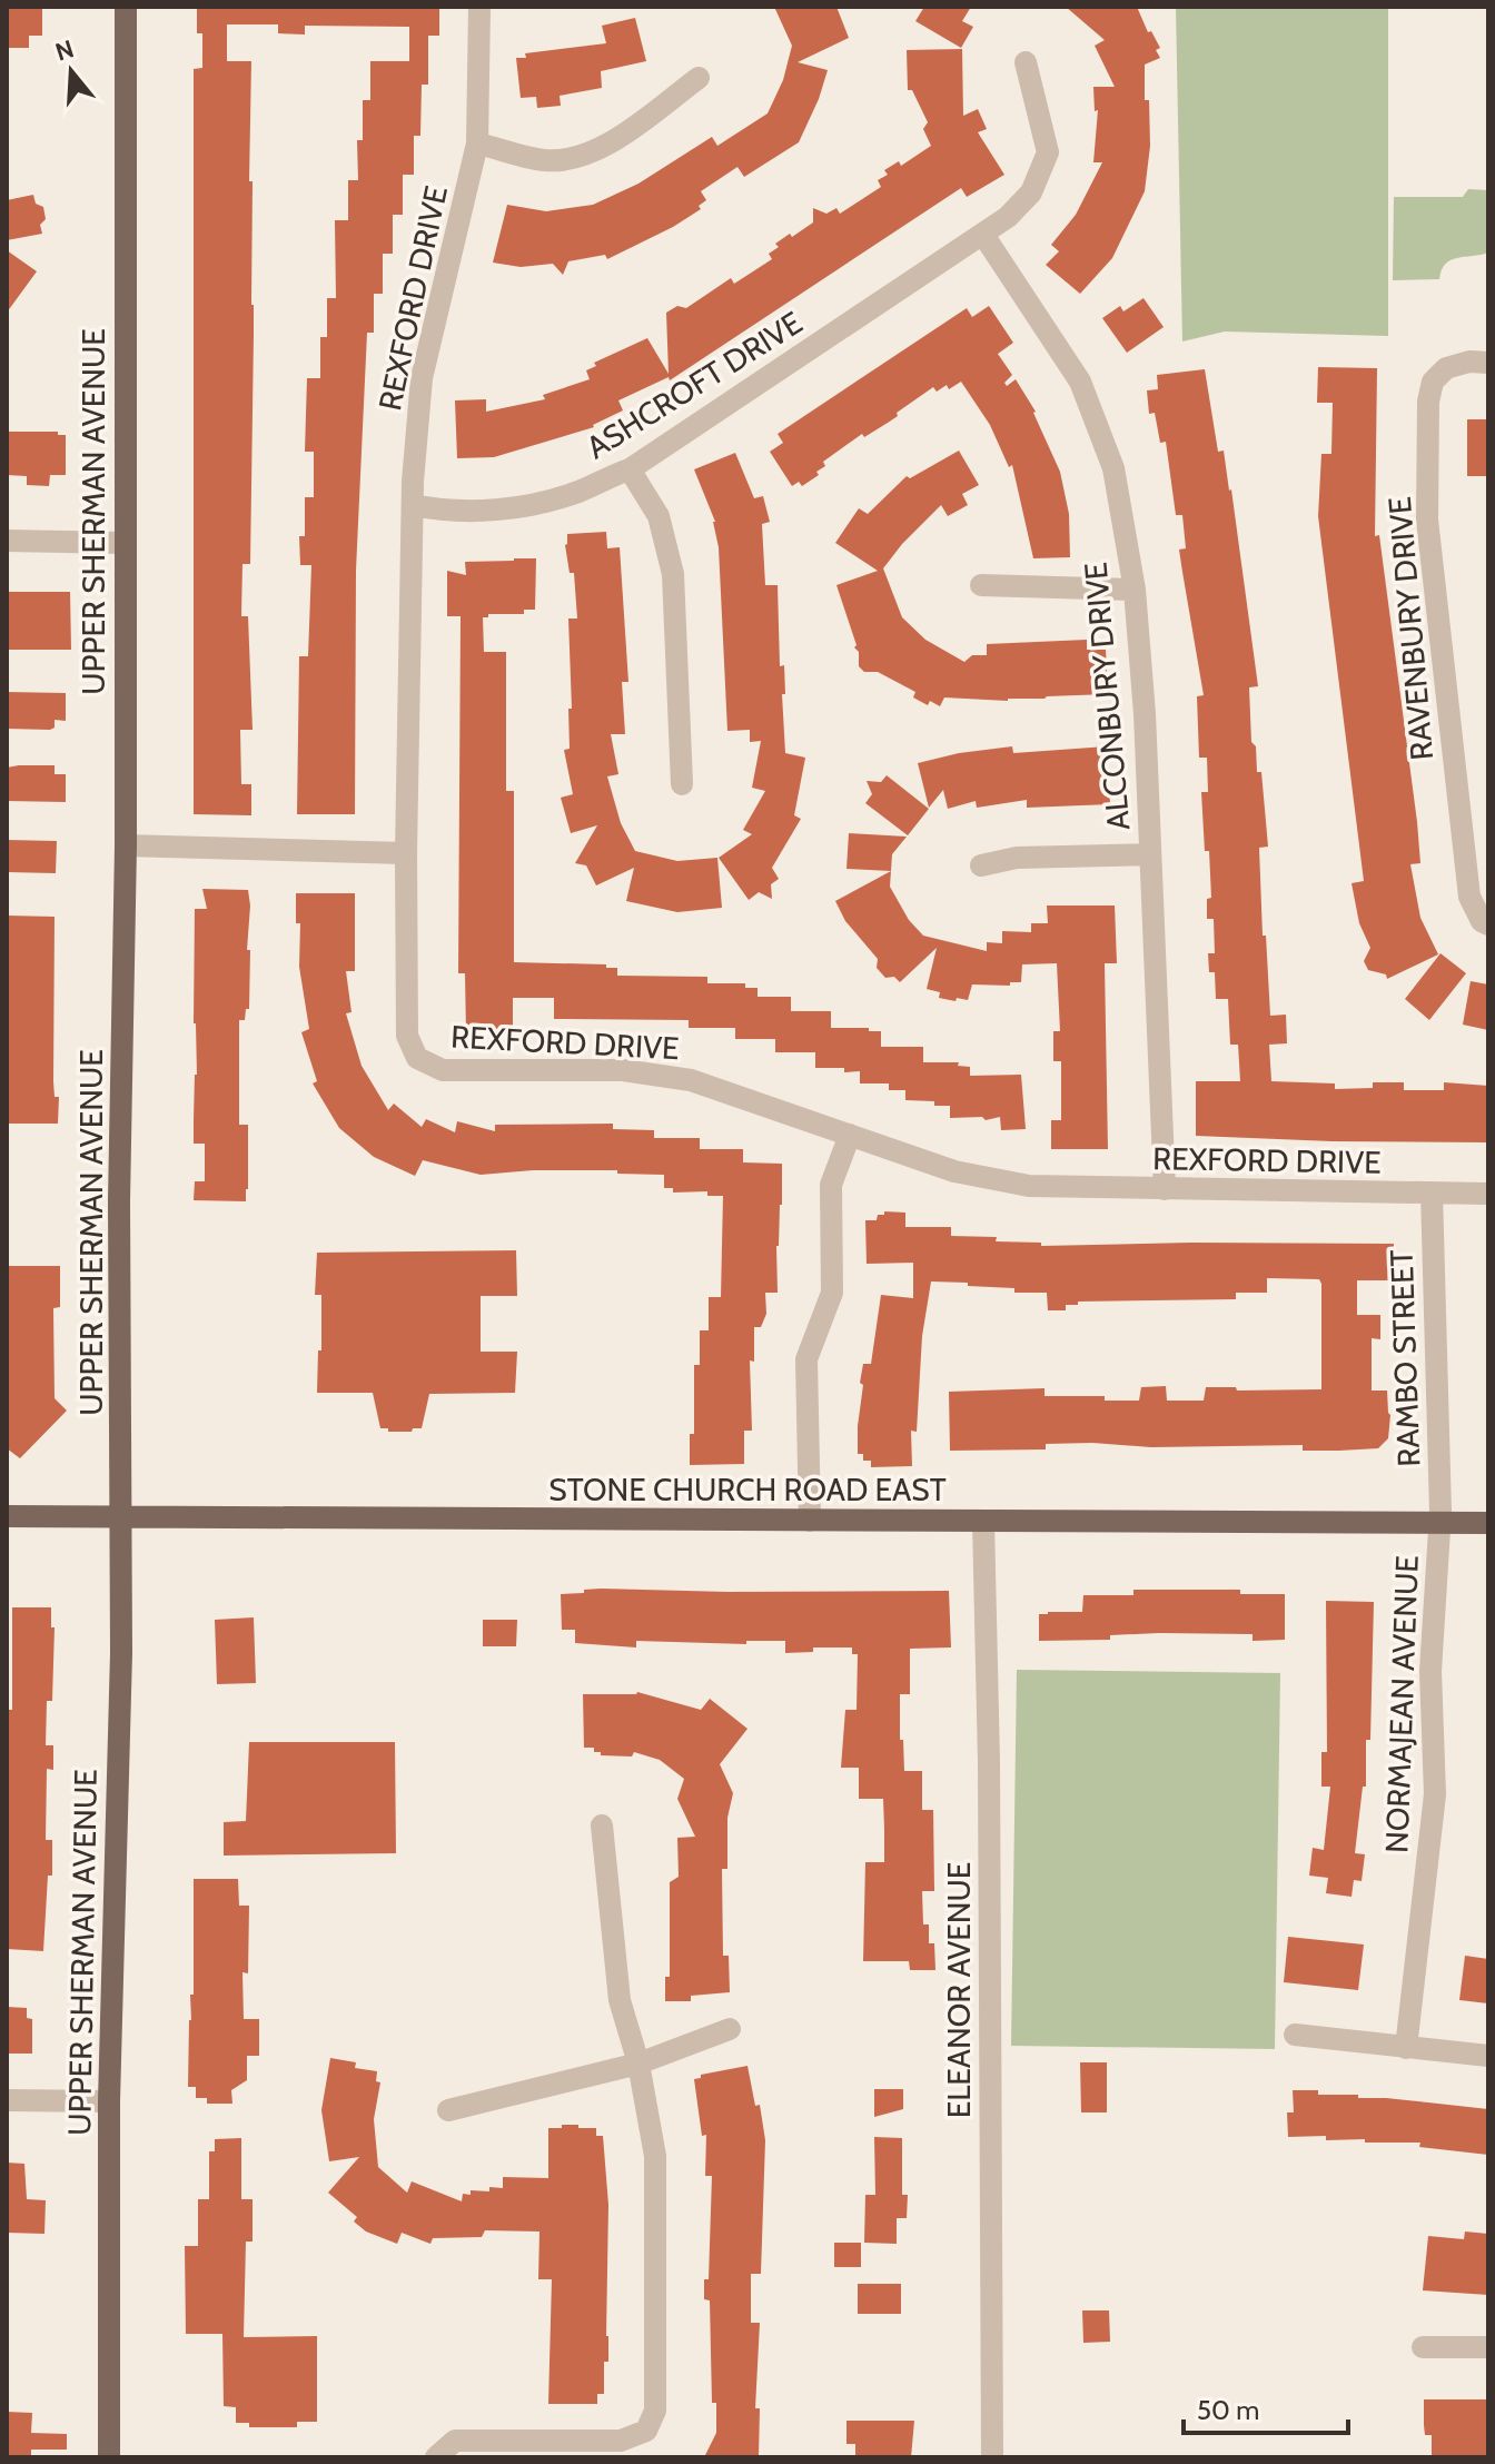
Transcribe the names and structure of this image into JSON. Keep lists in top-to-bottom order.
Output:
{
  "streets": {
    "main road": ["UPPER SHERMAN AVENUE", "STONE CHURCH ROAD EAST"],
    "street": [
      "REXFORD DRIVE",
      "ASHCROFT DRIVE",
      "RAVENBURY DRIVE",
      "ALCONBURY DRIVE",
      "RAMBO STREET",
      "NORMAJEAN AVENUE",
      "ELEANOR AVENUE"
    ]
  },
  "crossings": [
    ["REXFORD DRIVE", "ASHCROFT DRIVE"],
    ["REXFORD DRIVE", "ALCONBURY DRIVE"],
    ["REXFORD DRIVE", "RAMBO STREET"],
    ["ASHCROFT DRIVE", "ALCONBURY DRIVE"],
    ["UPPER SHERMAN AVENUE", "STONE CHURCH ROAD EAST"],
    ["RAMBO STREET", "STONE CHURCH ROAD EAST"],
    ["RAMBO STREET", "NORMAJEAN AVENUE"],
    ["STONE CHURCH ROAD EAST", "NORMAJEAN AVENUE"],
    ["STONE CHURCH ROAD EAST", "ELEANOR AVENUE"]
  ],
  "scale_bar": "50 m",
  "north": "top"
}
